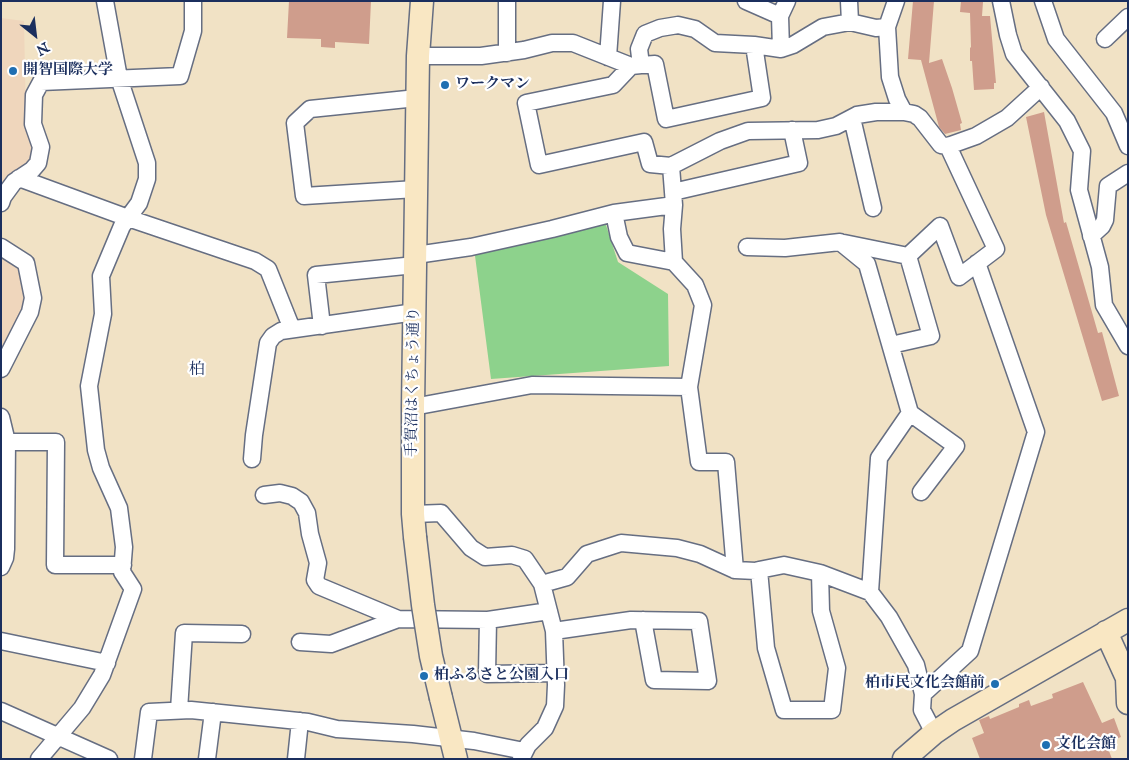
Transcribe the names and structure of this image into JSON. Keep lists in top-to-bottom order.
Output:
{
  "streets": {
    "street": ["手賀沼はくちょう通り"]
  },
  "districts": ["柏"],
  "places": [
    "開智国際大学",
    "ワークマン",
    "柏ふるさと公園入口",
    "柏市民文化会館前",
    "文化会館"
  ],
  "north": "bottom right"
}
